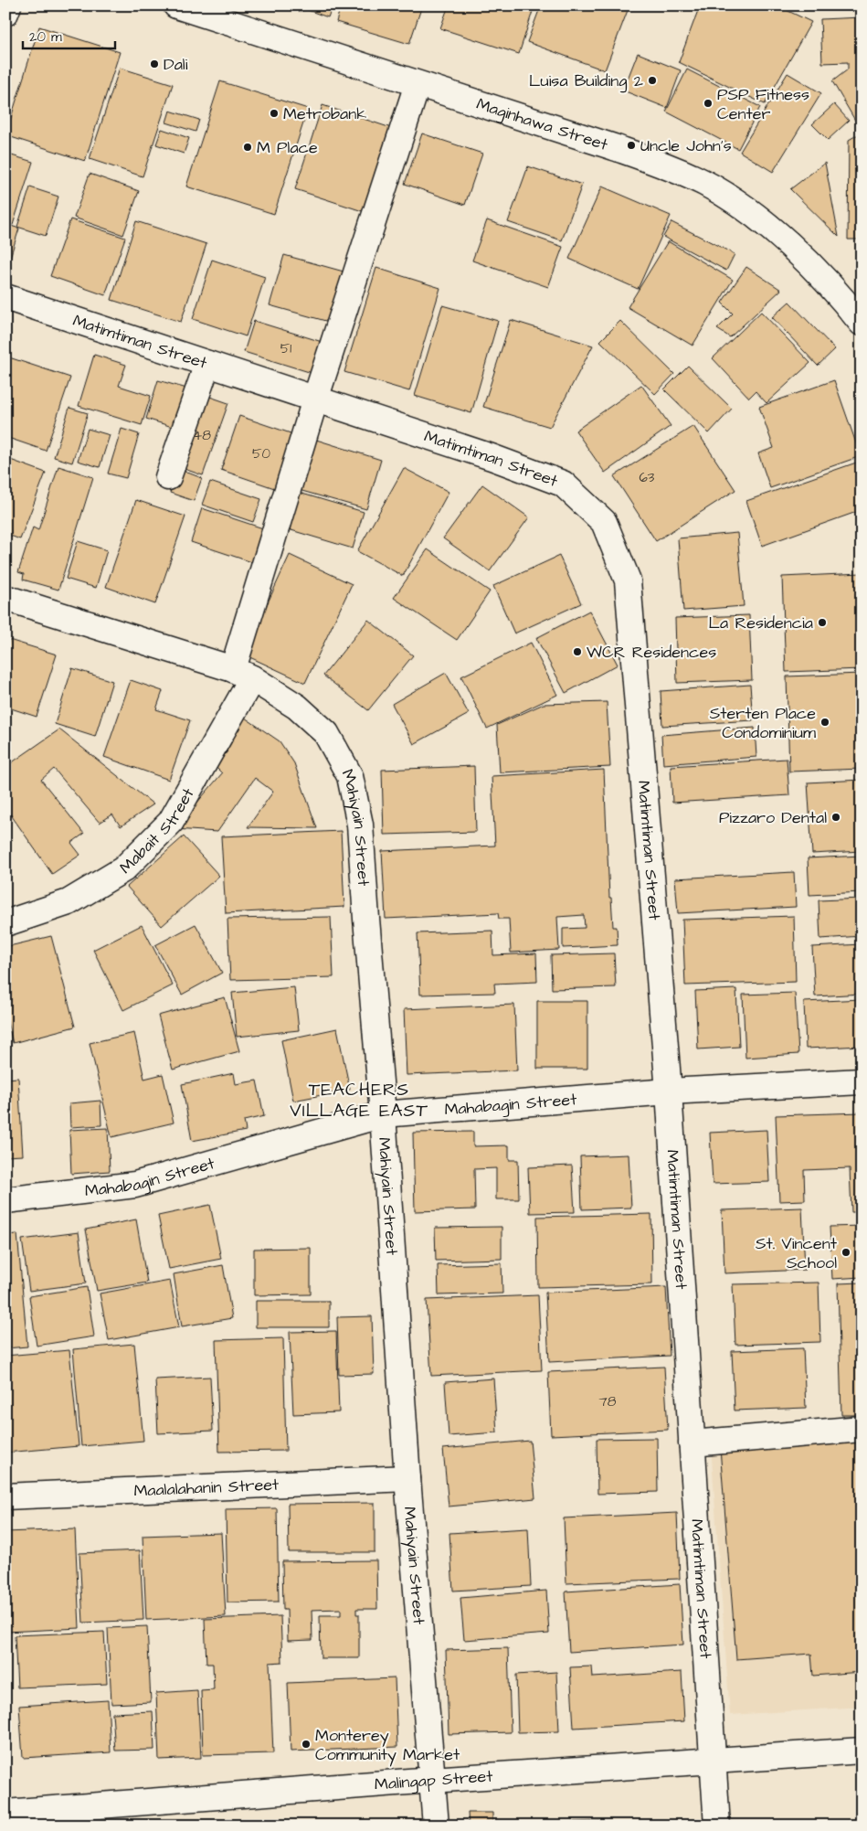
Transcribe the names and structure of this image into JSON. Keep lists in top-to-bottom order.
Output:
{
  "streets": {
    "street": [
      "Maginhawa Street",
      "Matimtiman Street",
      "Mabait Street",
      "Mahiyain Street",
      "Mahabagin Street",
      "Maalalahanin Street",
      "Malingap Street"
    ]
  },
  "crossings": [
    ["Maginhawa Street", "Mabait Street"],
    ["Matimtiman Street", "Mabait Street"],
    ["Matimtiman Street", "Mahabagin Street"],
    ["Matimtiman Street", "Malingap Street"],
    ["Mabait Street", "Mahiyain Street"],
    ["Mahiyain Street", "Mahabagin Street"],
    ["Mahiyain Street", "Maalalahanin Street"],
    ["Mahiyain Street", "Malingap Street"]
  ],
  "districts": ["TEACHERS VILLAGE EAST"],
  "places": [
    "Dali",
    "Luisa Building 2",
    "PSP Fitness Center",
    "Metrobank",
    "Uncle John's",
    "M Place",
    "La Residencia",
    "WCR Residences",
    "Sterten Place Condominium",
    "Pizzaro Dental",
    "St. Vincent School",
    "Monterey Community Market"
  ],
  "house_numbers": [
    "51",
    "48",
    "50",
    "63",
    "78"
  ],
  "scale_bar": "20 m"
}
